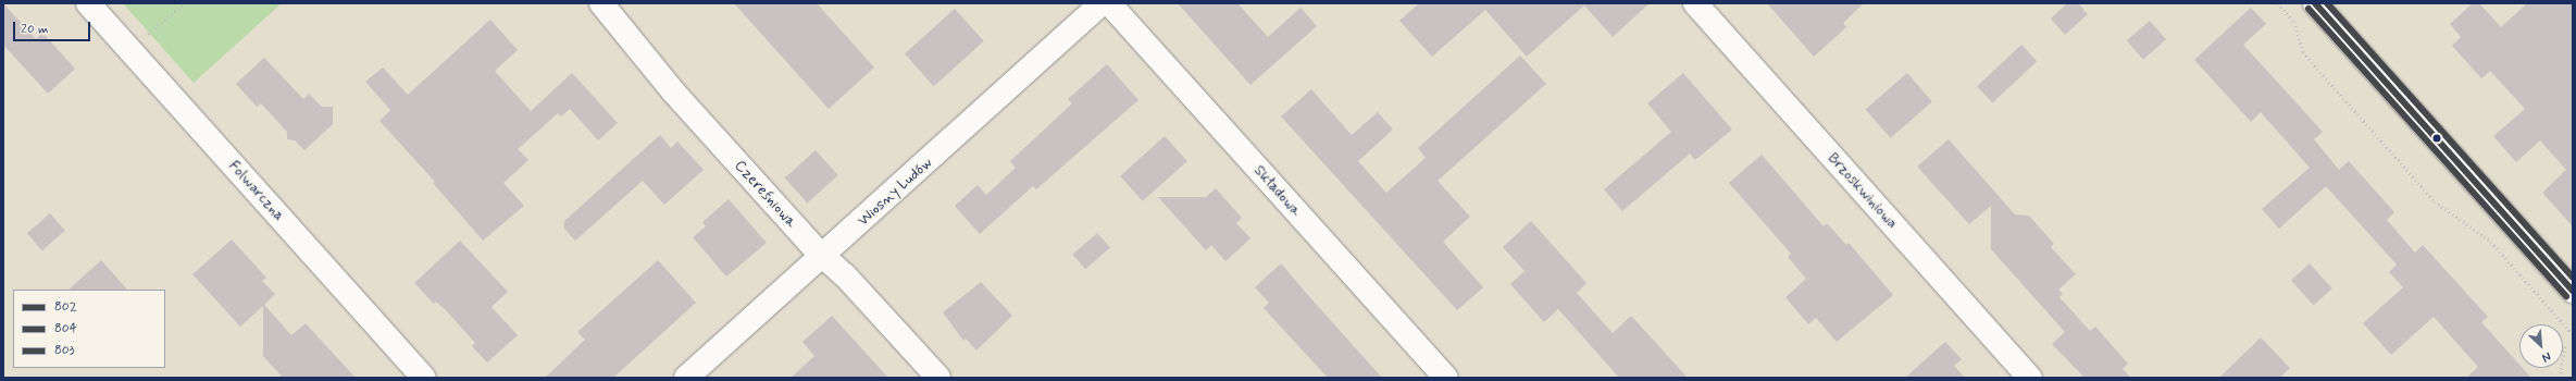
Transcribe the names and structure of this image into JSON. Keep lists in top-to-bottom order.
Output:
{
  "streets": {
    "street": [
      "Folwarczna",
      "Składowa",
      "Brzoskwiniowa",
      "Wiosny Ludów",
      "Czereśniowa"
    ]
  },
  "crossings": [
    ["Wiosny Ludów", "Czereśniowa"]
  ],
  "lines": ["transit line 802", "transit line 803", "transit line 804"],
  "legend": ["802", "804", "803"],
  "scale_bar": "20 m",
  "north": "bottom right"
}
